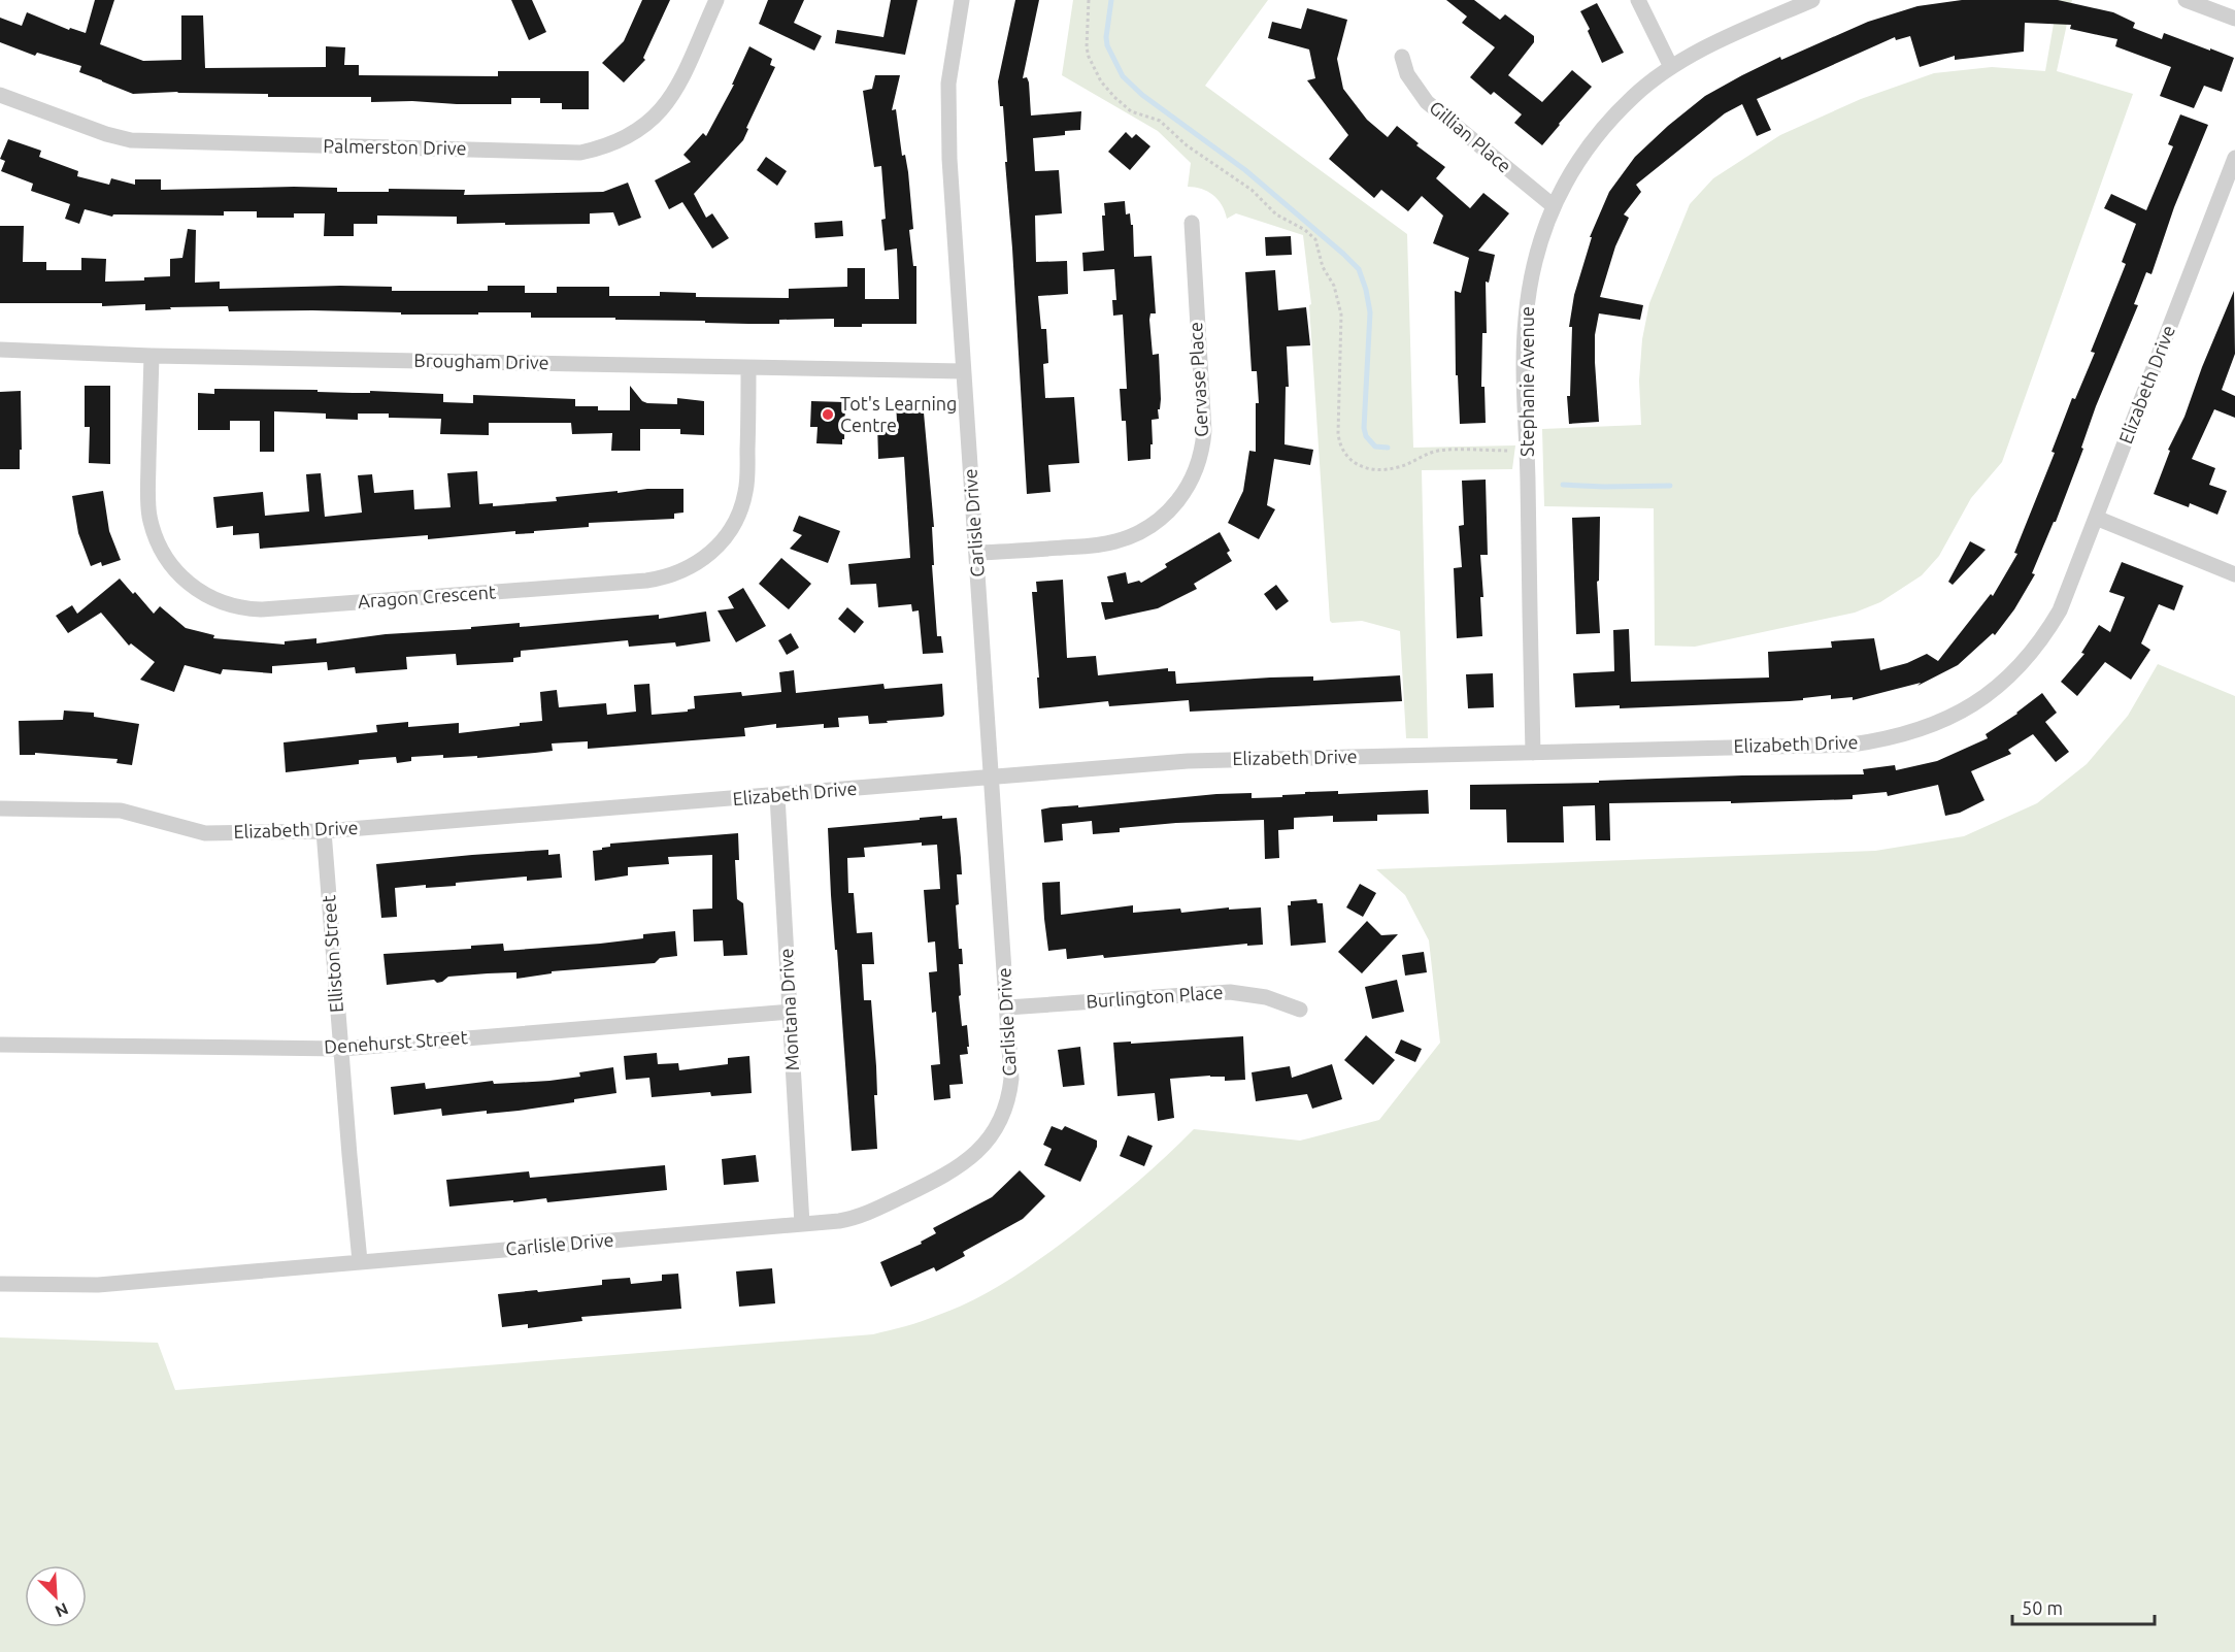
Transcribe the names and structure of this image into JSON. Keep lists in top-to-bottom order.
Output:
{
  "streets": {
    "street": [
      "Gillian Place",
      "Palmerston Drive",
      "Brougham Drive",
      "Gervase Place",
      "Stephanie Avenue",
      "Elizabeth Drive",
      "Carlisle Drive",
      "Aragon Crescent",
      "Elliston Street",
      "Burlington Place",
      "Montana Drive",
      "Denehurst Street"
    ]
  },
  "crossings": [
    ["Gillian Place", "Stephanie Avenue"],
    ["Brougham Drive", "Carlisle Drive"],
    ["Brougham Drive", "Aragon Crescent"],
    ["Gervase Place", "Carlisle Drive"],
    ["Stephanie Avenue", "Elizabeth Drive"],
    ["Elizabeth Drive", "Carlisle Drive"],
    ["Elizabeth Drive", "Elliston Street"],
    ["Elizabeth Drive", "Montana Drive"],
    ["Carlisle Drive", "Elliston Street"],
    ["Carlisle Drive", "Burlington Place"],
    ["Carlisle Drive", "Montana Drive"],
    ["Elliston Street", "Denehurst Street"],
    ["Montana Drive", "Denehurst Street"]
  ],
  "places": ["Tot's Learning Centre"],
  "scale_bar": "50 m",
  "north": "bottom right"
}
